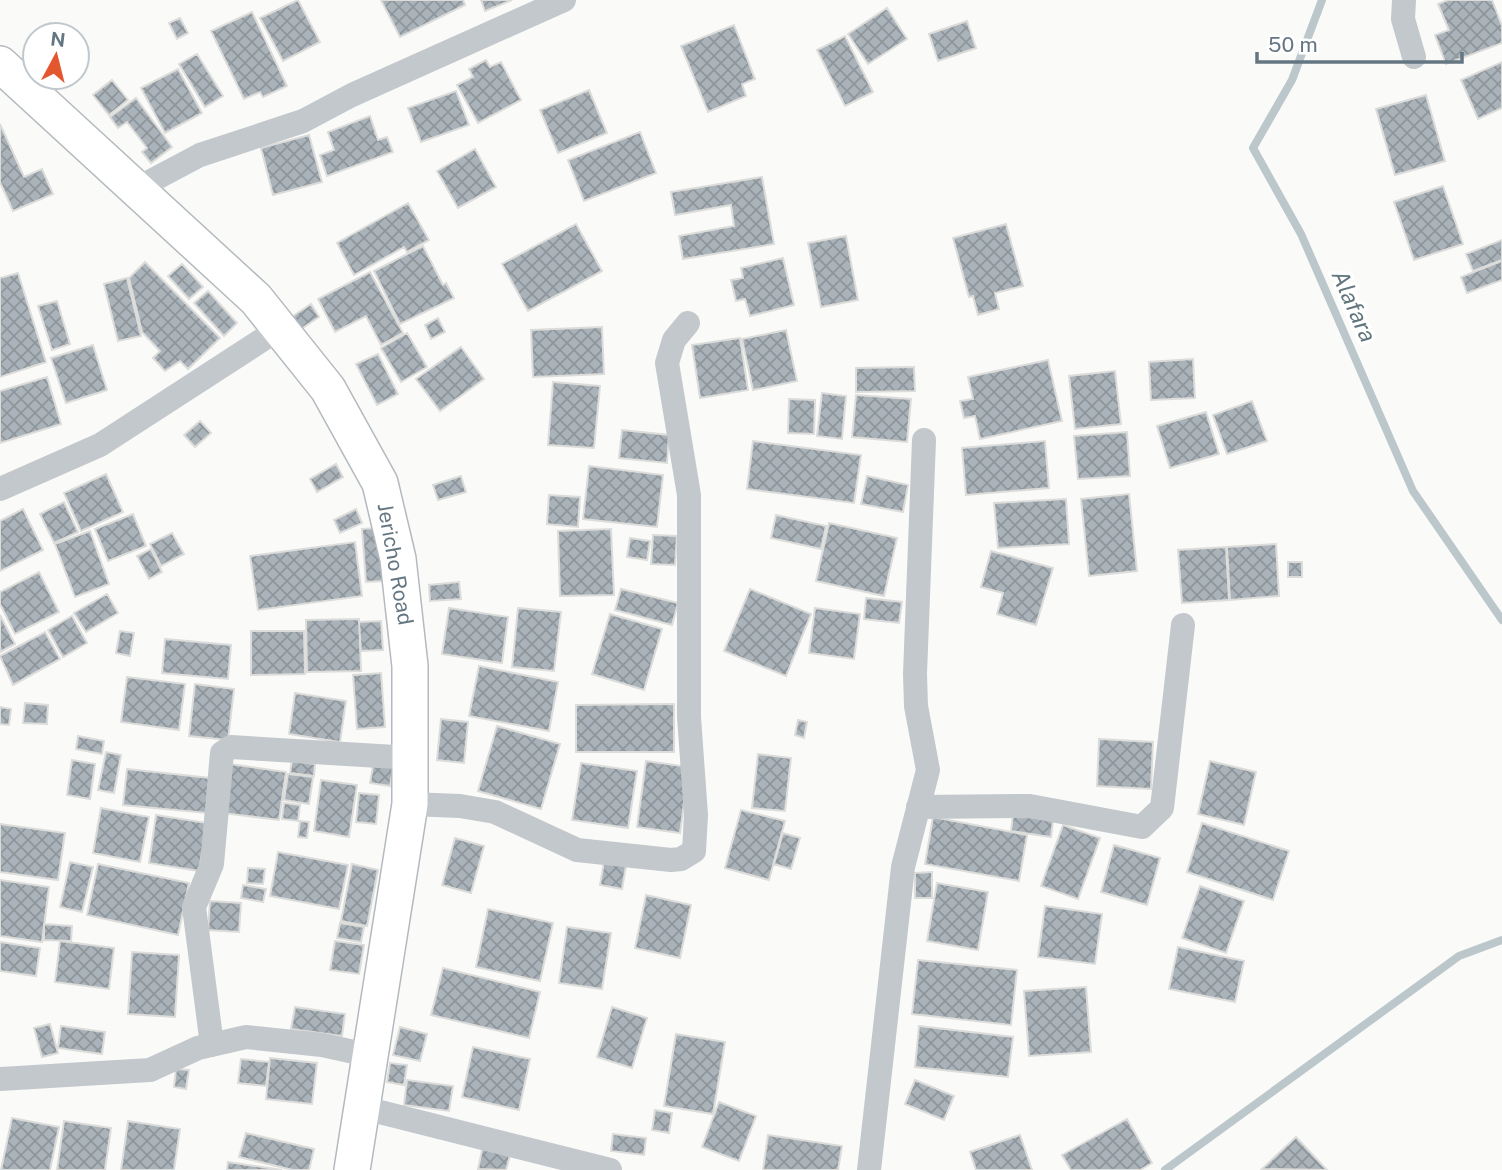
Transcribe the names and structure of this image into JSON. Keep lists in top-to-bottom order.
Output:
{
  "streets": {
    "street": ["Jericho Road"]
  },
  "water": ["Alafara"],
  "scale_bar": "50 m",
  "north": "top"
}
